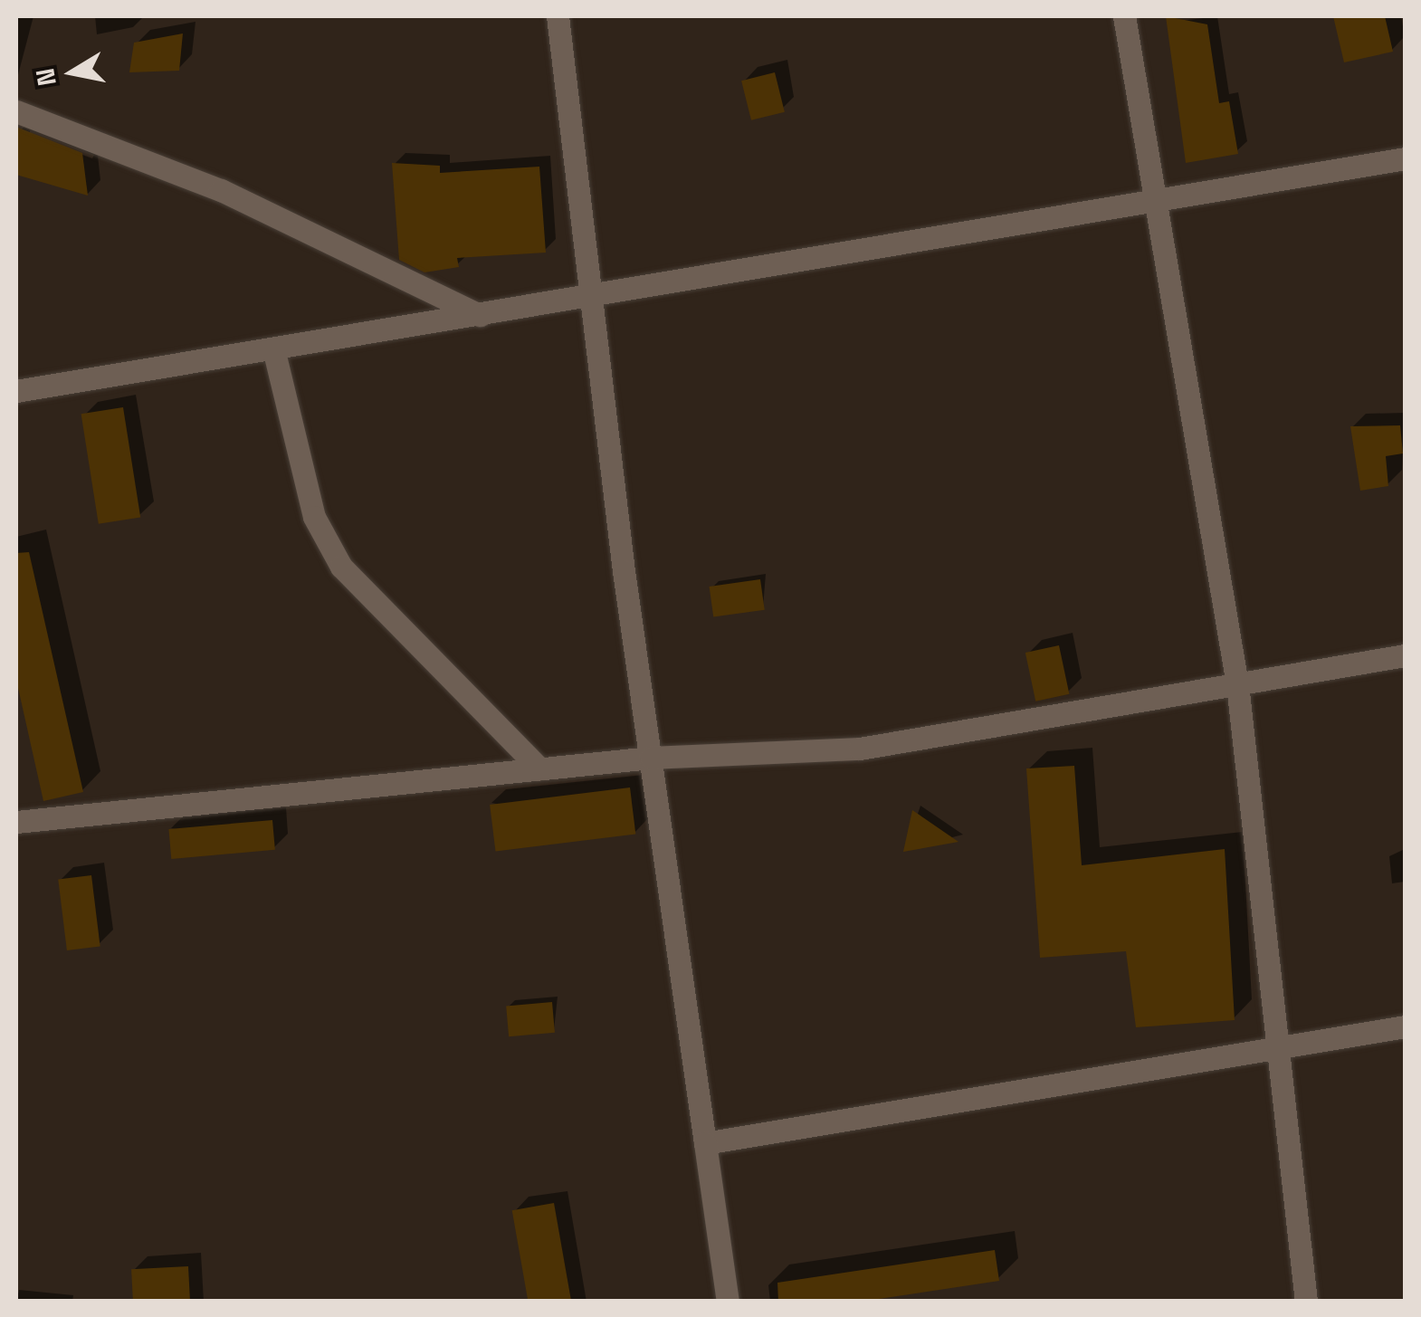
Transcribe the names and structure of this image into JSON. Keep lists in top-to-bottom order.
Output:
{
  "north": "left"
}
